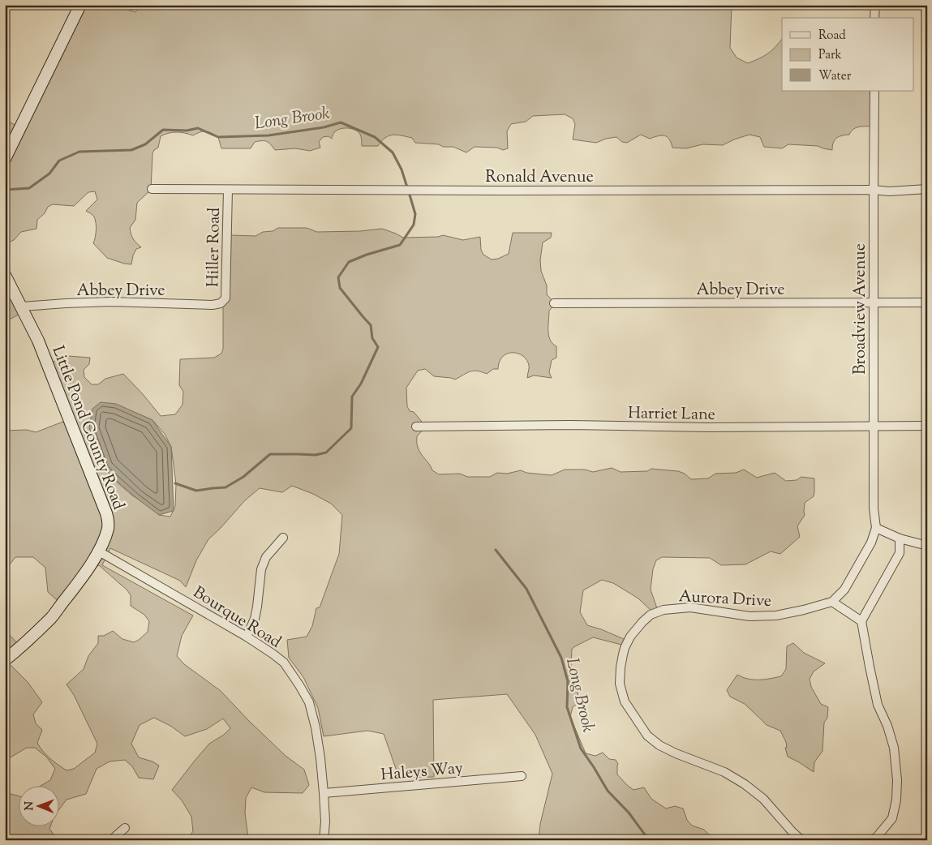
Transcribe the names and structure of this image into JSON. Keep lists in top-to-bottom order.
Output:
{
  "streets": {
    "street": [
      "Ronald Avenue",
      "Hiller Road",
      "Abbey Drive",
      "Broadview Avenue",
      "Harriet Lane",
      "Little Pond County Road",
      "Aurora Drive",
      "Bourque Road",
      "Haleys Way"
    ]
  },
  "crossings": [
    ["Ronald Avenue", "Hiller Road"],
    ["Ronald Avenue", "Broadview Avenue"],
    ["Hiller Road", "Abbey Drive"],
    ["Abbey Drive", "Broadview Avenue"],
    ["Abbey Drive", "Little Pond County Road"],
    ["Broadview Avenue", "Harriet Lane"],
    ["Little Pond County Road", "Bourque Road"],
    ["Bourque Road", "Haleys Way"]
  ],
  "water": ["Long Brook"],
  "legend": ["Road", "Park", "Water"],
  "north": "left"
}
